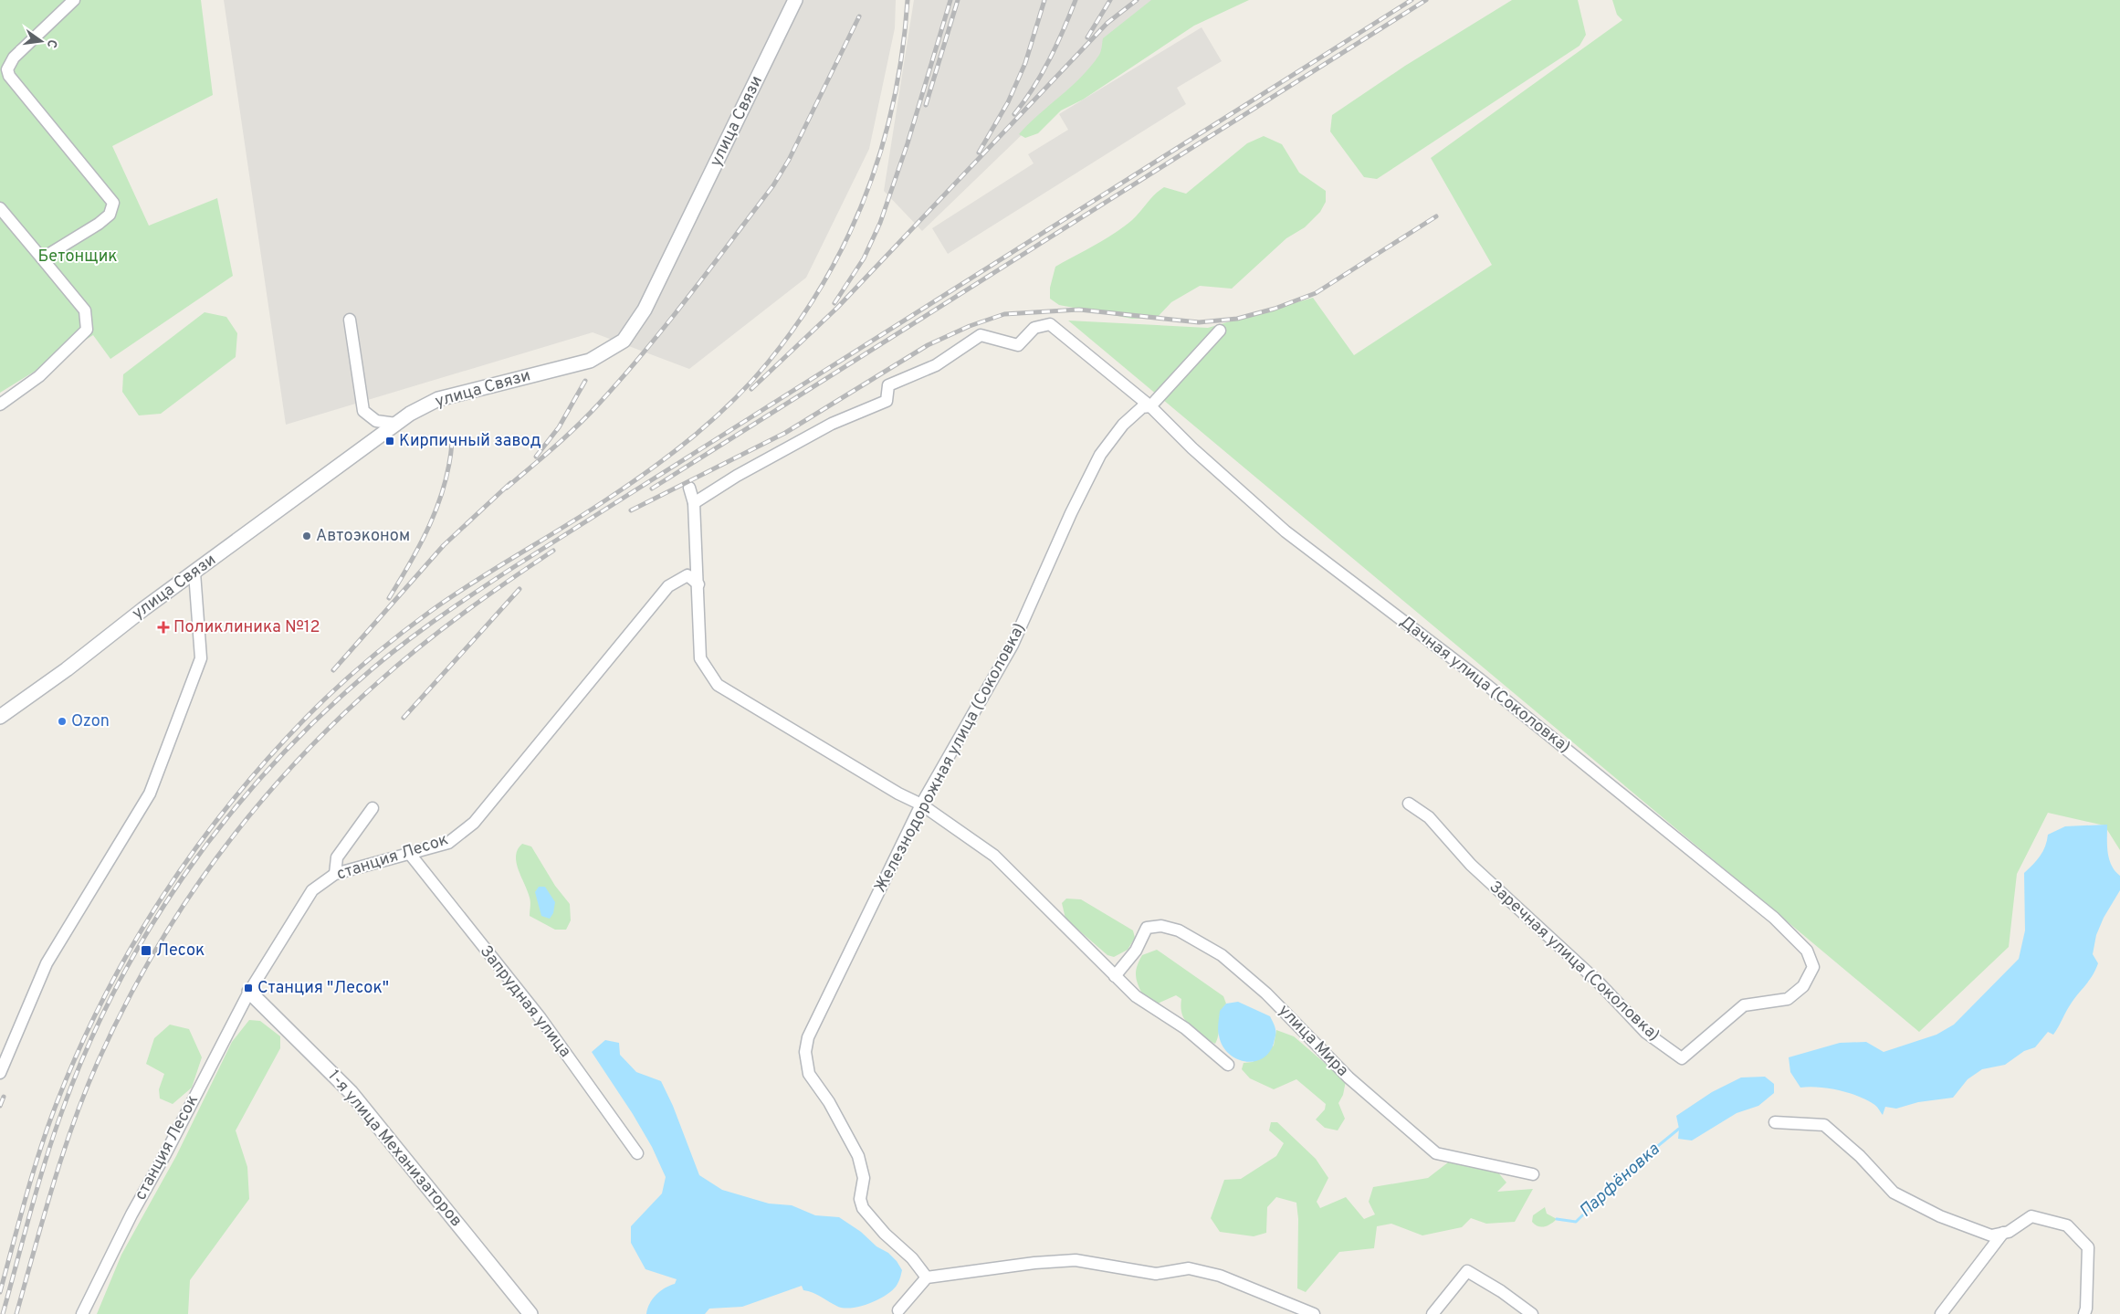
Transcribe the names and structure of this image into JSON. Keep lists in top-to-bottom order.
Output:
{
  "streets": {
    "street": [
      "улица Связи",
      "Дачная улица (Соколовка)",
      "Железнодорожная улица (Соколовка)",
      "станция Лесок",
      "Заречная улица (Соколовка)",
      "Запрудная улица",
      "улица Мира",
      "1-я улица Механизаторов"
    ]
  },
  "crossings": [
    ["Дачная улица (Соколовка)", "Железнодорожная улица (Соколовка)"],
    ["Дачная улица (Соколовка)", "Заречная улица (Соколовка)"],
    ["станция Лесок", "Запрудная улица"],
    ["станция Лесок", "1-я улица Механизаторов"]
  ],
  "water": ["Парфёновка"],
  "parks": ["Бетонщик"],
  "places": {
    "transit": ["Кирпичный завод", "Лесок", "Станция \"Лесок\""],
    "other": ["Автоэконом", "Ozon"],
    "health": ["Поликлиника №12"]
  },
  "north": "right"
}
